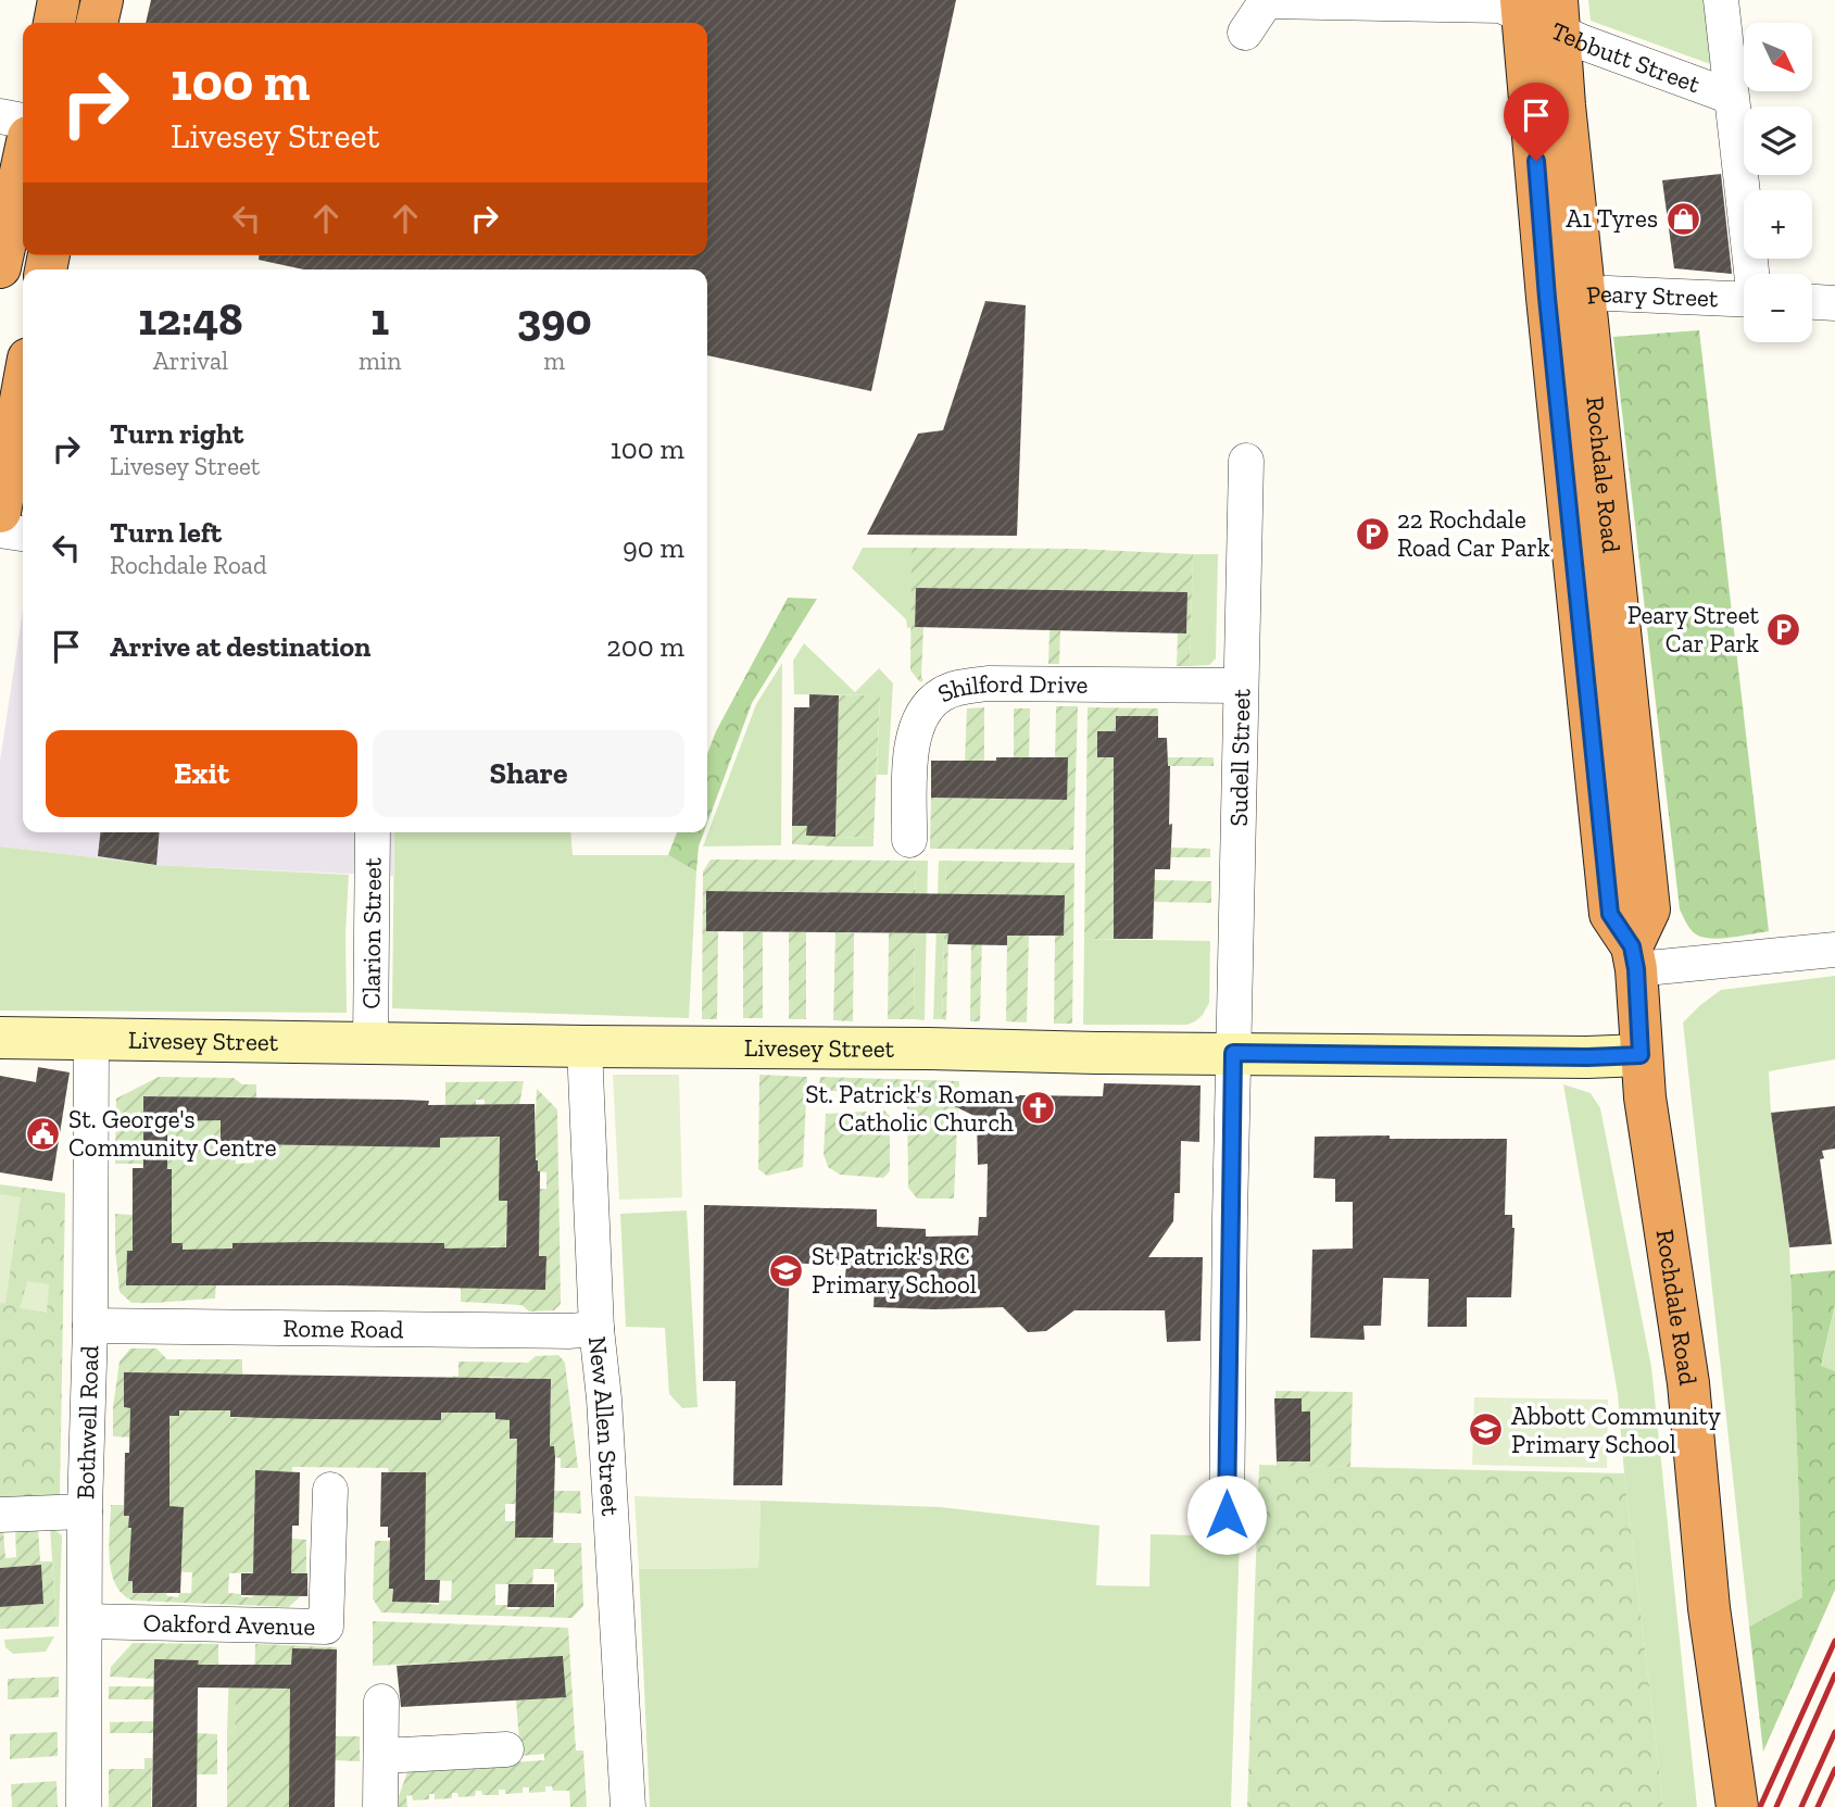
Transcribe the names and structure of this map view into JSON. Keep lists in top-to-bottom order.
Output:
{
  "streets": {
    "highway": ["Rochdale Road"],
    "street": [
      "Tebbutt Street",
      "Peary Street",
      "Shilford Drive",
      "Sudell Street",
      "Clarion Street",
      "Livesey Street",
      "Rome Road",
      "Bothwell Road",
      "New Allen Street",
      "Oakford Avenue"
    ]
  },
  "crossings": [
    ["Tebbutt Street", "Rochdale Road"],
    ["Peary Street", "Rochdale Road"],
    ["Rochdale Road", "Livesey Street"],
    ["Shilford Drive", "Sudell Street"],
    ["Sudell Street", "Livesey Street"],
    ["Clarion Street", "Livesey Street"],
    ["Livesey Street", "Bothwell Road"],
    ["Livesey Street", "New Allen Street"],
    ["Rome Road", "Bothwell Road"],
    ["Rome Road", "New Allen Street"],
    ["Bothwell Road", "Oakford Avenue"]
  ],
  "places": {
    "shop": ["A1 Tyres"],
    "parking": ["22 Rochdale Road Car Park", "Peary Street Car Park"],
    "church": ["St. Patrick's Roman Catholic Church"],
    "public building": ["St. George's Community Centre"],
    "school or university": ["St Patrick's RC Primary School", "Abbott Community Primary School"]
  },
  "north": "bottom right",
  "page": {
    "map_buttons": ["+", "−"],
    "turn": ["100 m", "Livesey Street"],
    "eta": [
      "12:48",
      "Arrival",
      "1",
      "min",
      "390",
      "m"
    ],
    "list": [
      {
        "name": "Turn right",
        "note": "Livesey Street",
        "value": "100 m"
      },
      {
        "name": "Turn left",
        "note": "Rochdale Road",
        "value": "90 m"
      },
      {
        "name": "Arrive at destination",
        "value": "200 m"
      }
    ],
    "buttons": ["Exit", "Share"]
  }
}
